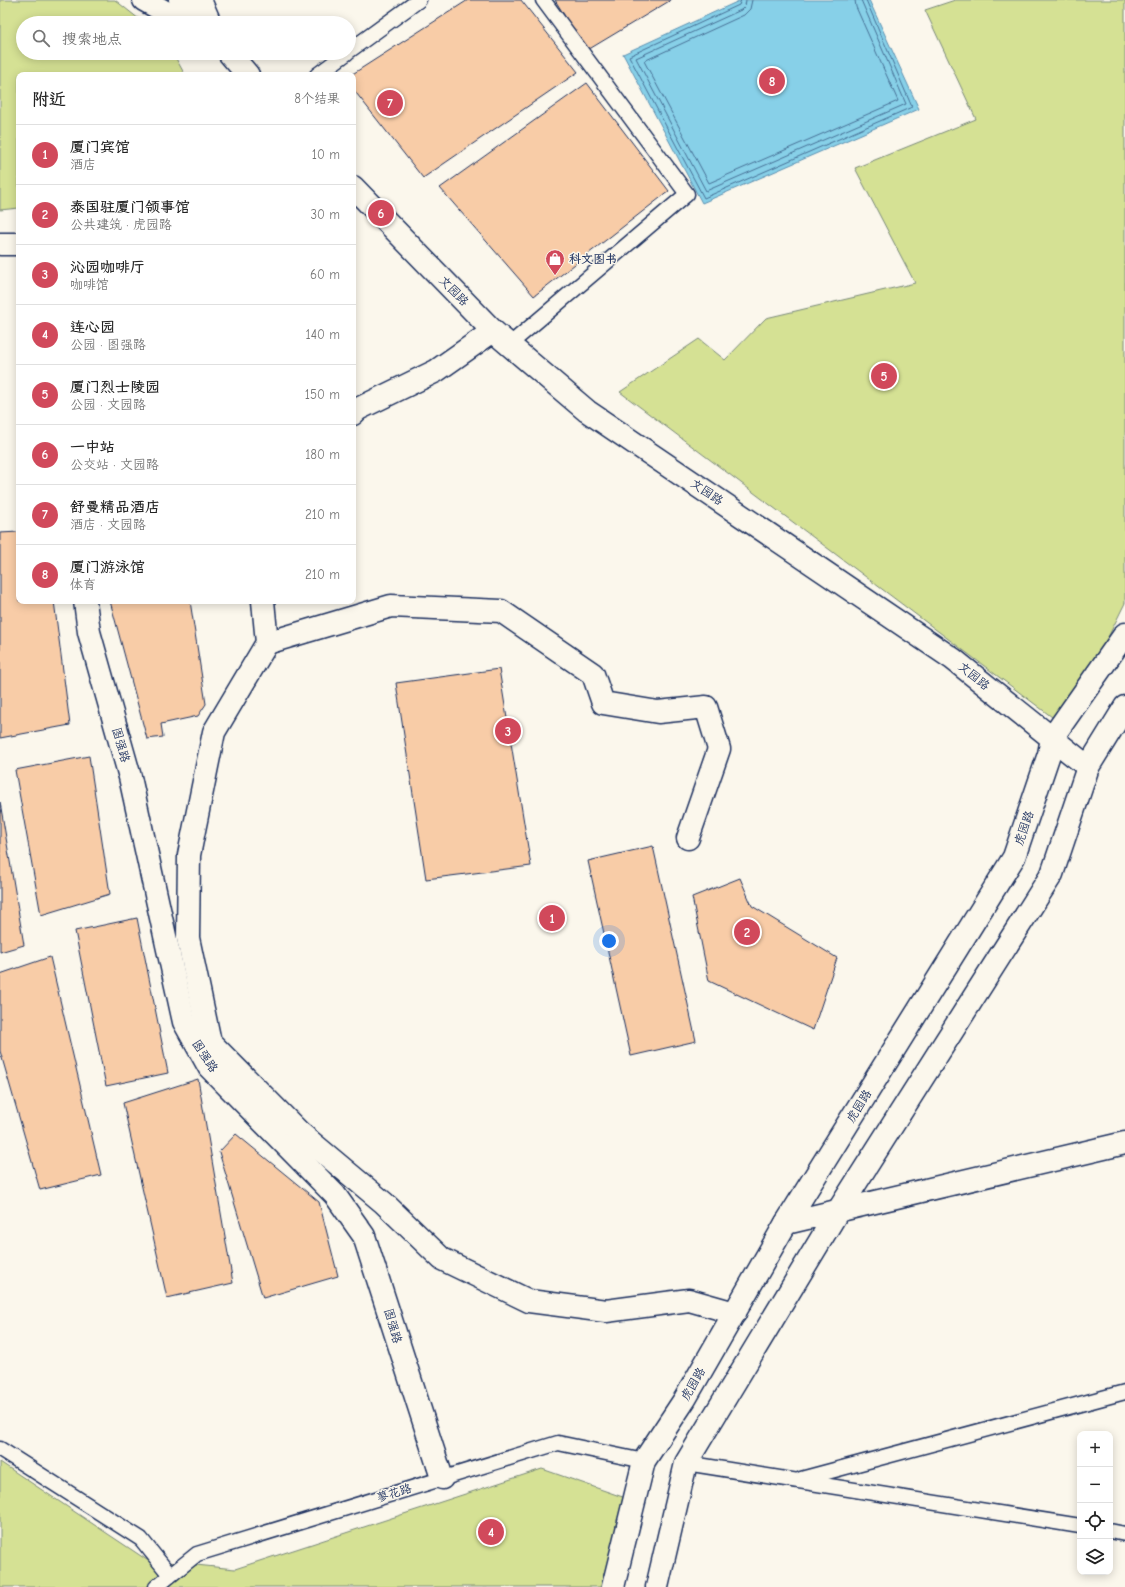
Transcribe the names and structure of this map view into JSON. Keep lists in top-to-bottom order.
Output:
{
  "streets": {
    "street": ["文园路", "图强路", "虎园路"],
    "lane": ["蓼花路"]
  },
  "crossings": [
    ["文园路", "虎园路"],
    ["图强路", "蓼花路"],
    ["虎园路", "蓼花路"]
  ],
  "places": {
    "shop": ["科文图书"]
  },
  "page": {
    "search": "搜索地点",
    "pins": [
      "8",
      "7",
      "6",
      "5",
      "3",
      "1",
      "2",
      "4"
    ],
    "heading": ["附近", "8个结果"],
    "list": [
      {
        "mark": "1",
        "name": "厦门宾馆",
        "note": "酒店",
        "value": "10 m"
      },
      {
        "mark": "2",
        "name": "泰国驻厦门领事馆",
        "note": "公共建筑 · 虎园路",
        "value": "30 m"
      },
      {
        "mark": "3",
        "name": "沁园咖啡厅",
        "note": "咖啡馆",
        "value": "60 m"
      },
      {
        "mark": "4",
        "name": "连心园",
        "note": "公园 · 图强路",
        "value": "140 m"
      },
      {
        "mark": "5",
        "name": "厦门烈士陵园",
        "note": "公园 · 文园路",
        "value": "150 m"
      },
      {
        "mark": "6",
        "name": "一中站",
        "note": "公交站 · 文园路",
        "value": "180 m"
      },
      {
        "mark": "7",
        "name": "舒曼精品酒店",
        "note": "酒店 · 文园路",
        "value": "210 m"
      },
      {
        "mark": "8",
        "name": "厦门游泳馆",
        "note": "体育",
        "value": "210 m"
      }
    ],
    "map_buttons": ["+", "−"]
  }
}
